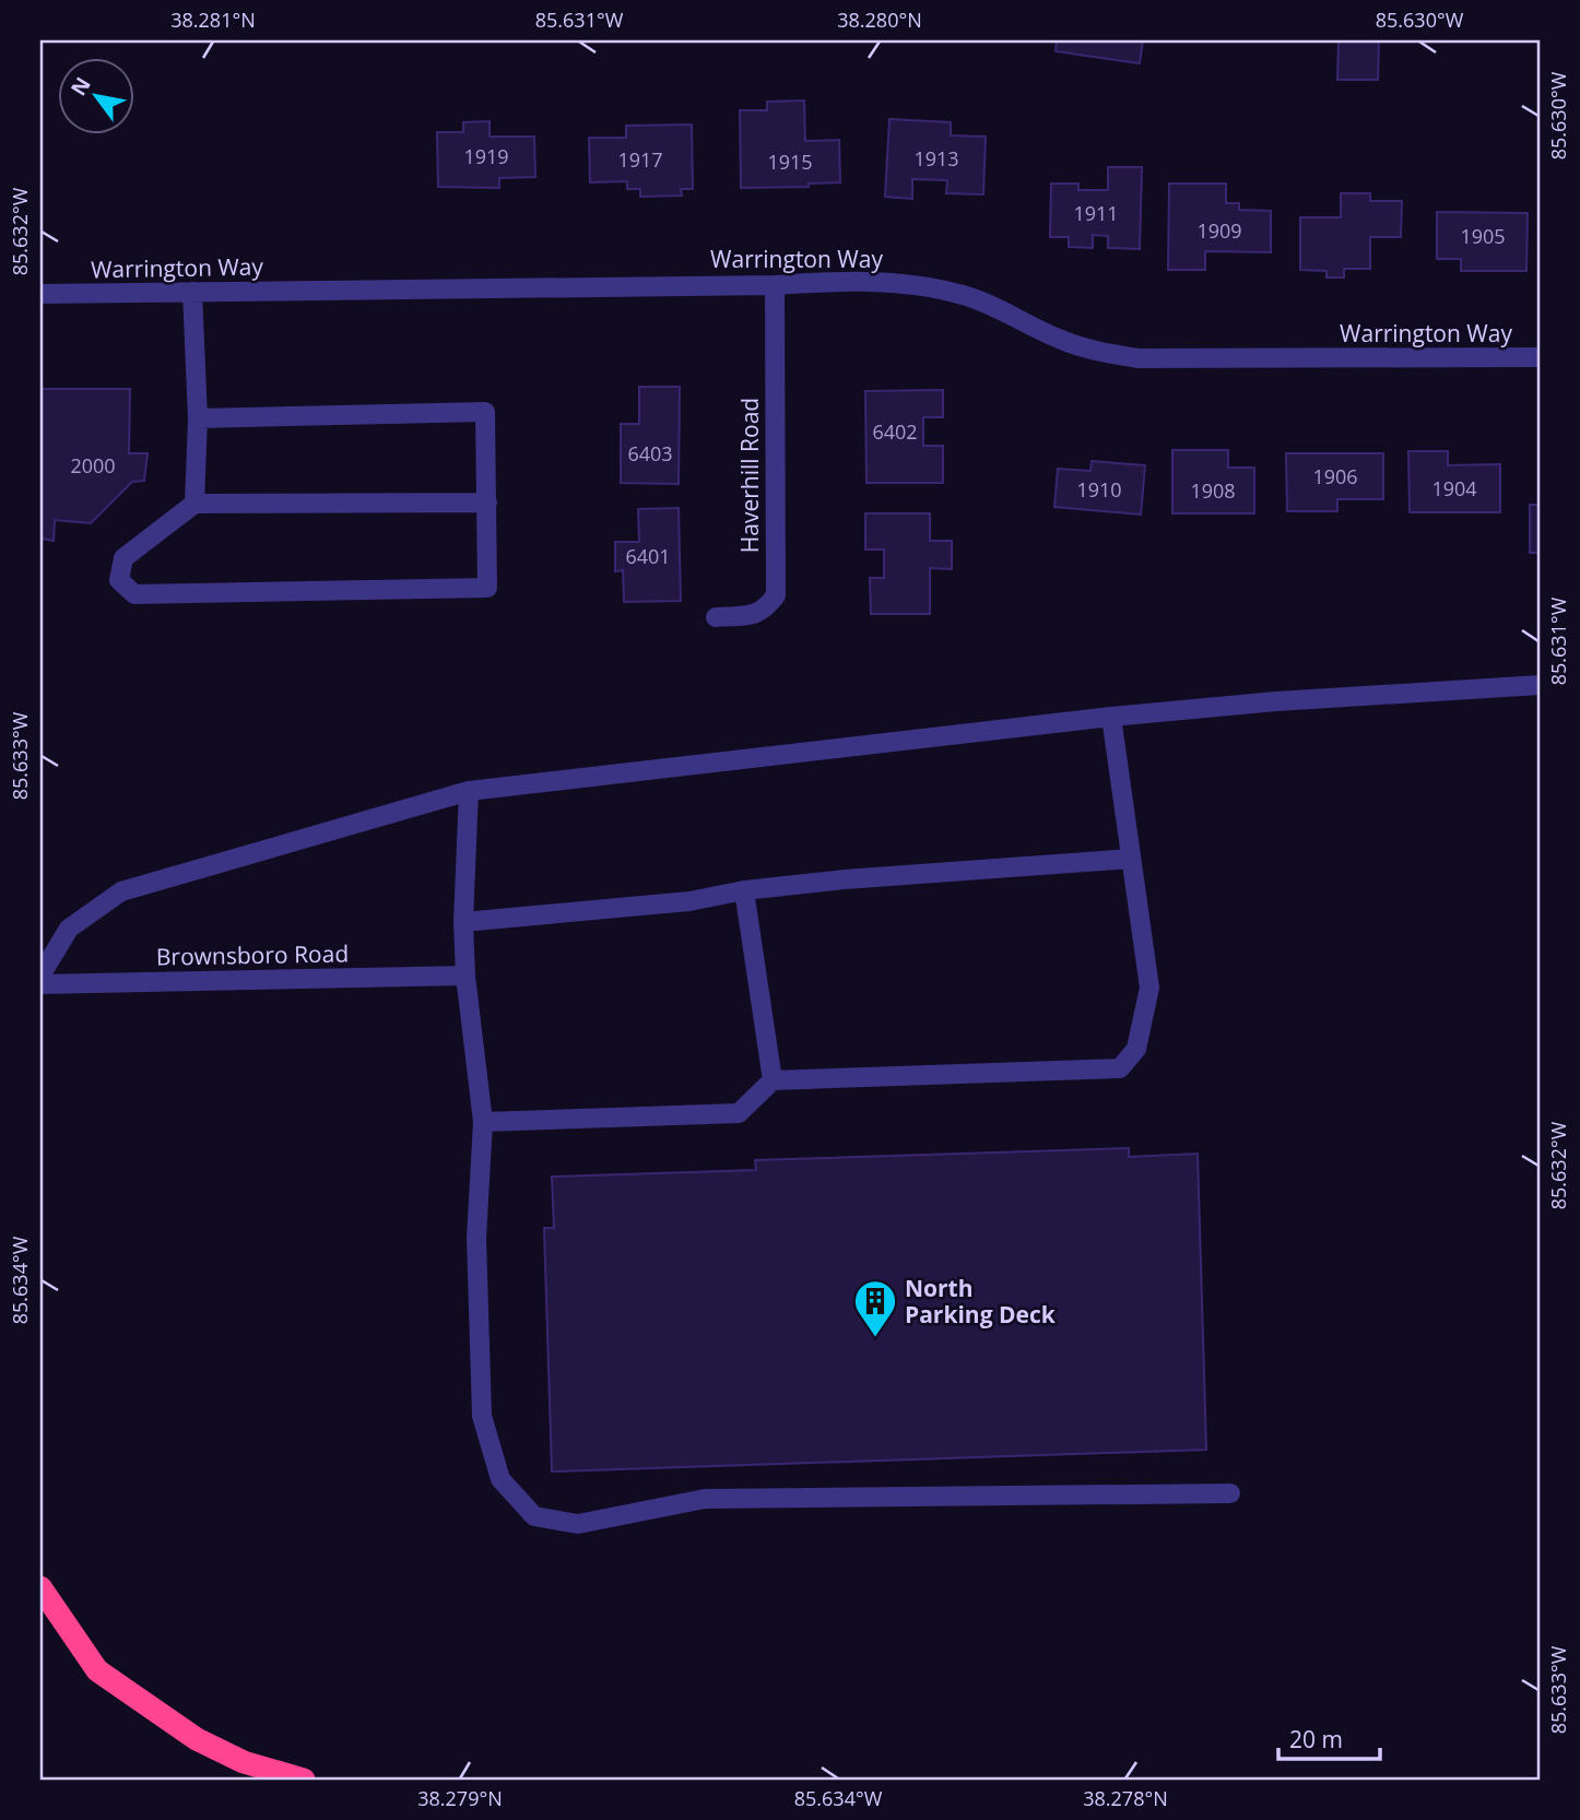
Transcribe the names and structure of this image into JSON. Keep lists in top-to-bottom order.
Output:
{
  "streets": {
    "street": ["Warrington Way", "Haverhill Road", "Brownsboro Road"]
  },
  "crossings": [
    ["Warrington Way", "Haverhill Road"]
  ],
  "places": {
    "building": ["North Parking Deck"]
  },
  "house_numbers": [
    "1919",
    "1913",
    "1917",
    "1915",
    "1911",
    "1909",
    "1905",
    "6402",
    "6403",
    "2000",
    "1906",
    "1904",
    "1910",
    "1908",
    "6401"
  ],
  "scale_bar": "20 m",
  "north": "top left",
  "coordinates": [
    "38.281°N",
    "85.631°W",
    "38.280°N",
    "85.630°W",
    "85.632°W",
    "85.633°W",
    "85.634°W",
    "38.279°N",
    "38.278°N"
  ]
}
